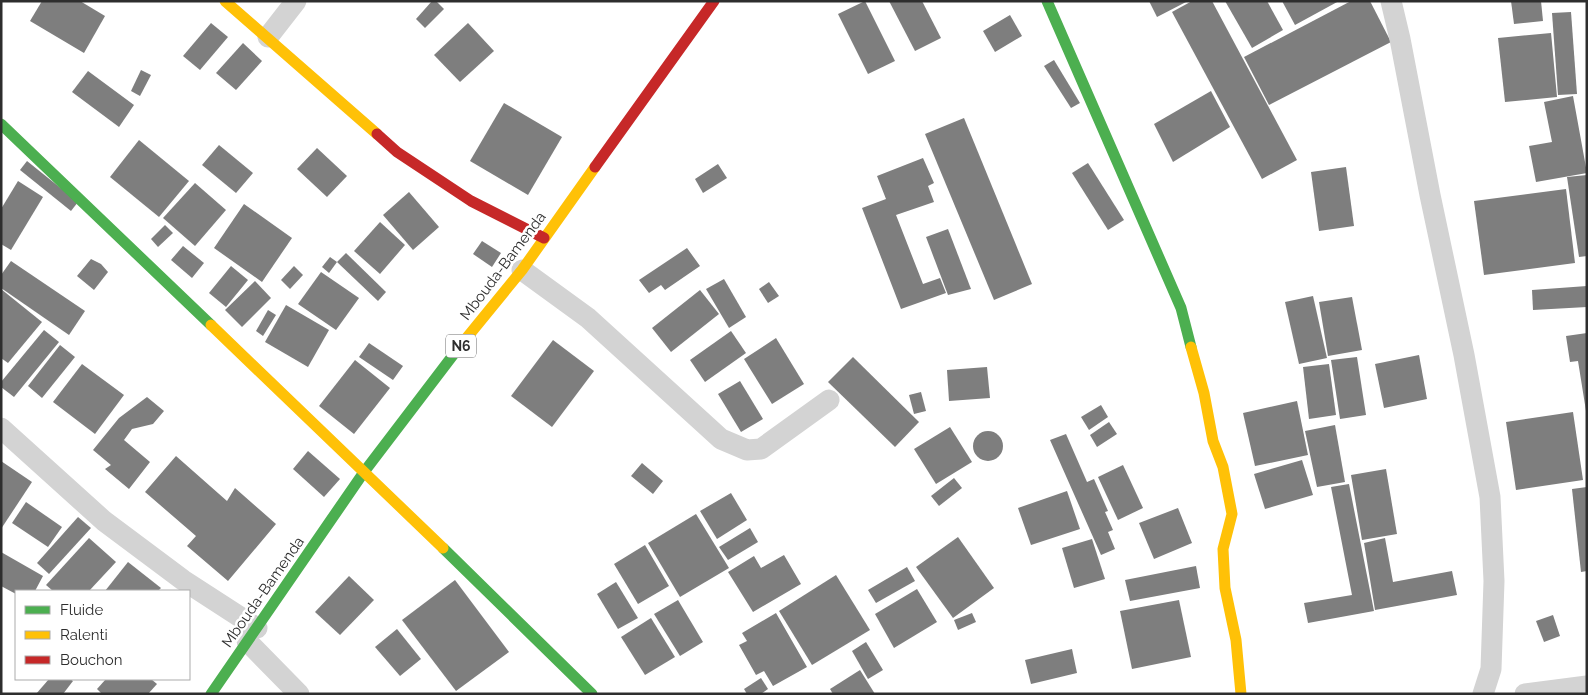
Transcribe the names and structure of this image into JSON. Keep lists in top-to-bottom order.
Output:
{
  "streets": {
    "main road": ["Mbouda-Bamenda", "N6"]
  },
  "legend": ["Fluide", "Ralenti", "Bouchon"]
}
